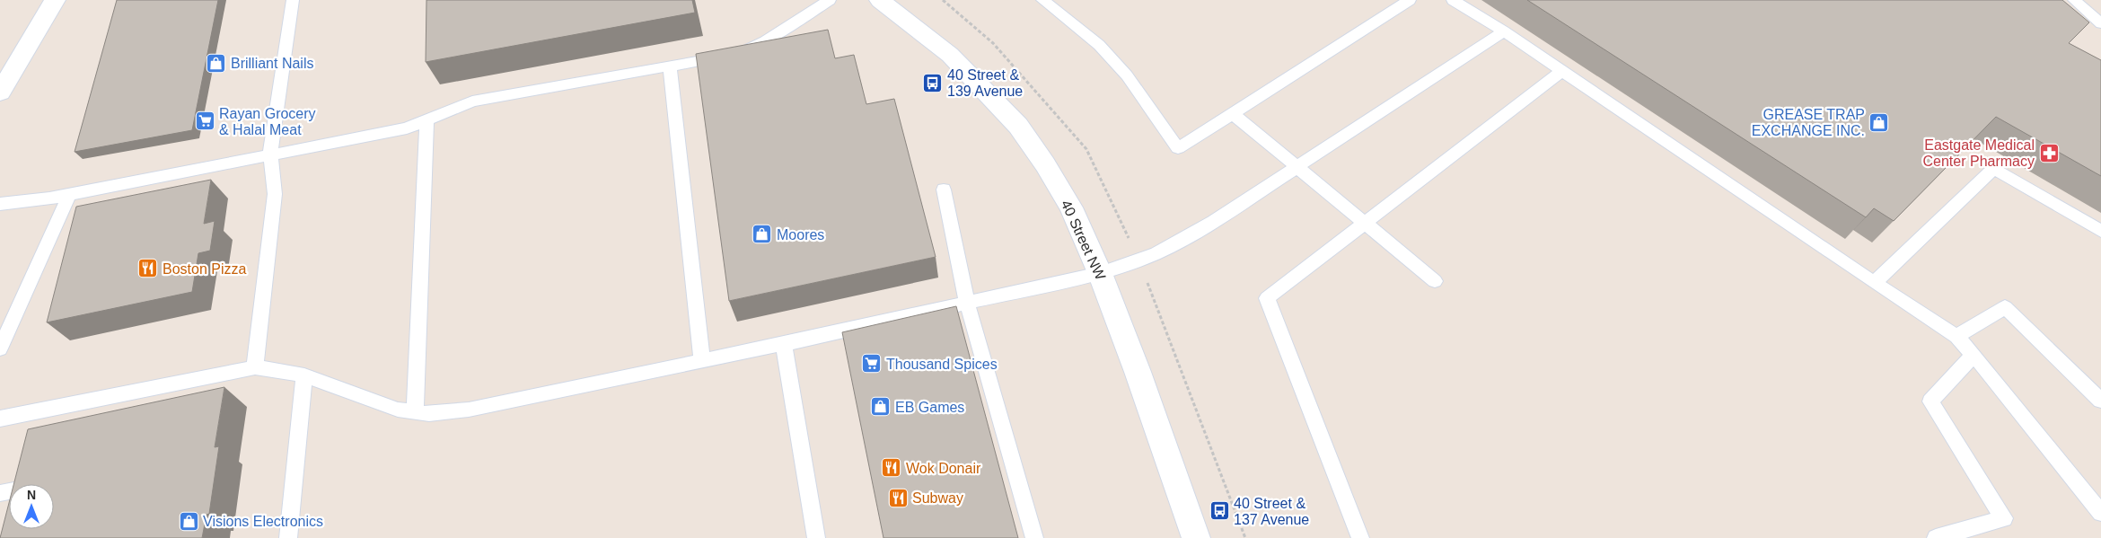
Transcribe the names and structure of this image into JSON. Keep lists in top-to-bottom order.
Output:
{
  "streets": {
    "street": ["40 Street NW"]
  },
  "places": {
    "shop": [
      "Brilliant Nails",
      "GREASE TRAP EXCHANGE INC.",
      "Moores",
      "EB Games",
      "Visions Electronics"
    ],
    "bus stop": ["40 Street & 139 Avenue", "40 Street & 137 Avenue"],
    "supermarket": ["Rayan Grocery & Halal Meat", "Thousand Spices"],
    "pharmacy": ["Eastgate Medical Center Pharmacy"],
    "restaurant": ["Boston Pizza", "Wok Donair", "Subway"]
  },
  "north": "top"
}
